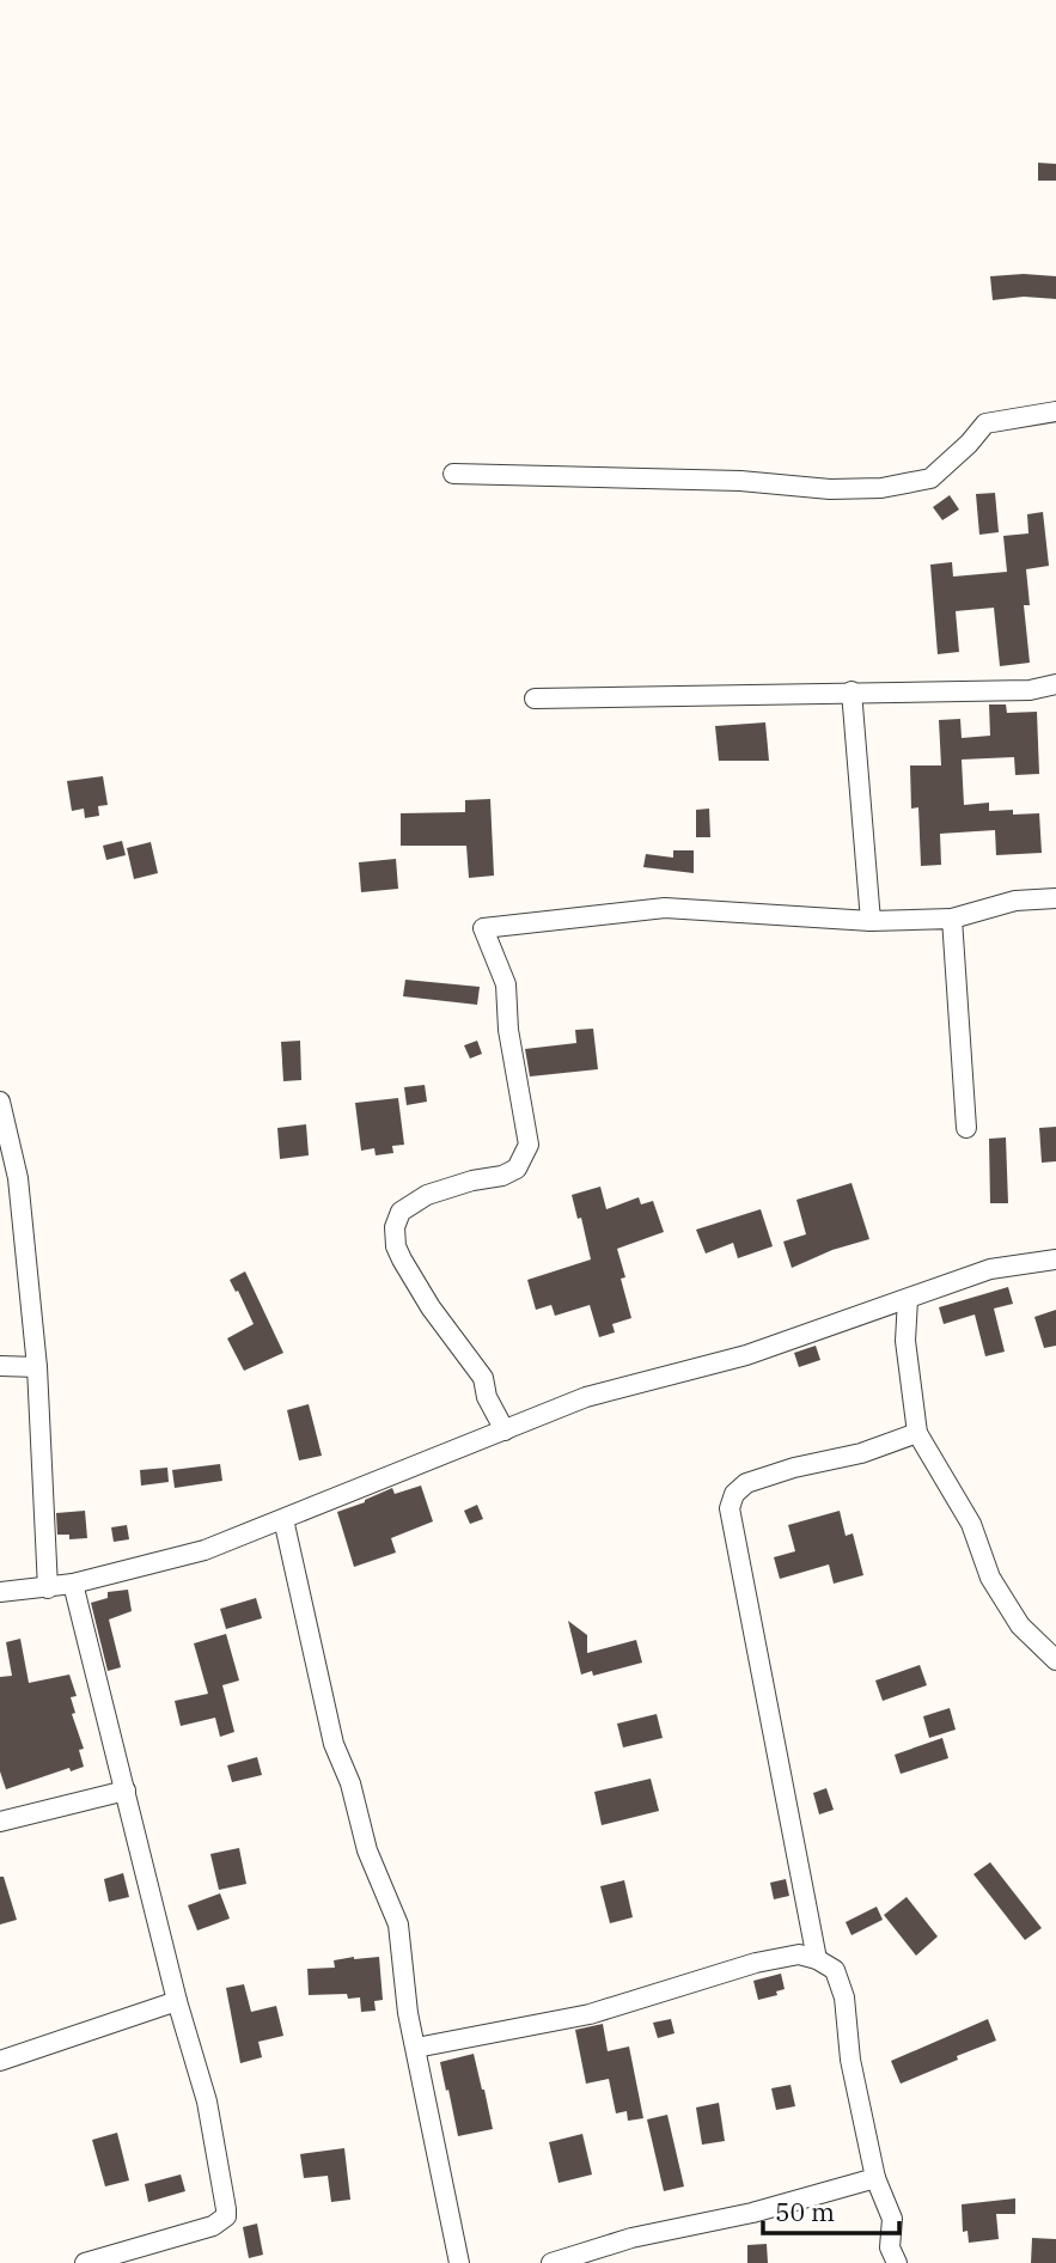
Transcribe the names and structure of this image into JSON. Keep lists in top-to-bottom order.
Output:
{
  "scale_bar": "50 m"
}
